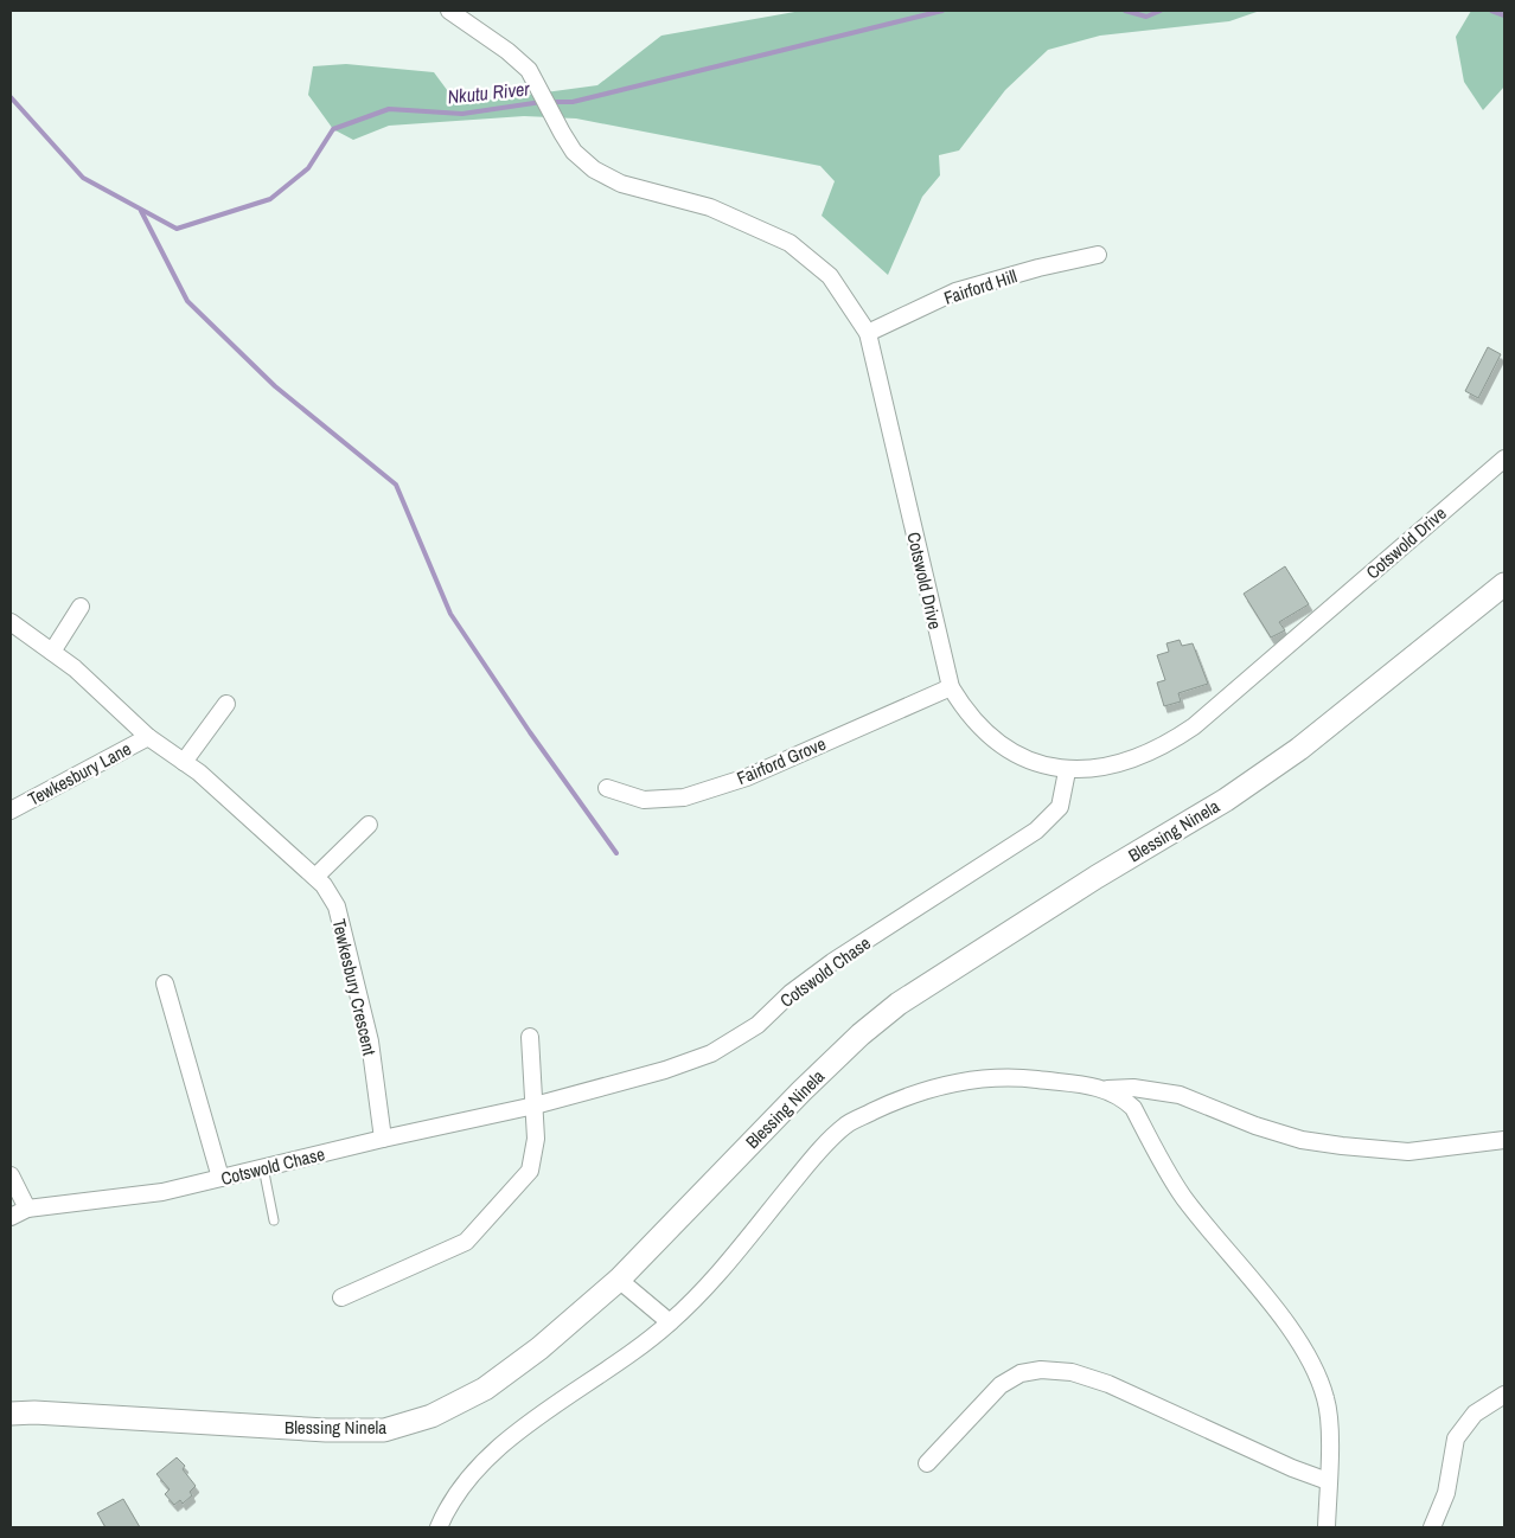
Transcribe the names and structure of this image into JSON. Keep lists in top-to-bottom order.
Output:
{
  "streets": {
    "street": [
      "Fairford Hill",
      "Cotswold Drive",
      "Fairford Grove",
      "Tewkesbury Lane",
      "Blessing Ninela",
      "Cotswold Chase",
      "Tewkesbury Crescent"
    ]
  },
  "crossings": [
    ["Fairford Hill", "Cotswold Drive"],
    ["Cotswold Drive", "Fairford Grove"],
    ["Cotswold Drive", "Cotswold Chase"],
    ["Tewkesbury Lane", "Tewkesbury Crescent"],
    ["Cotswold Chase", "Tewkesbury Crescent"]
  ],
  "water": ["Nkutu River"]
}
